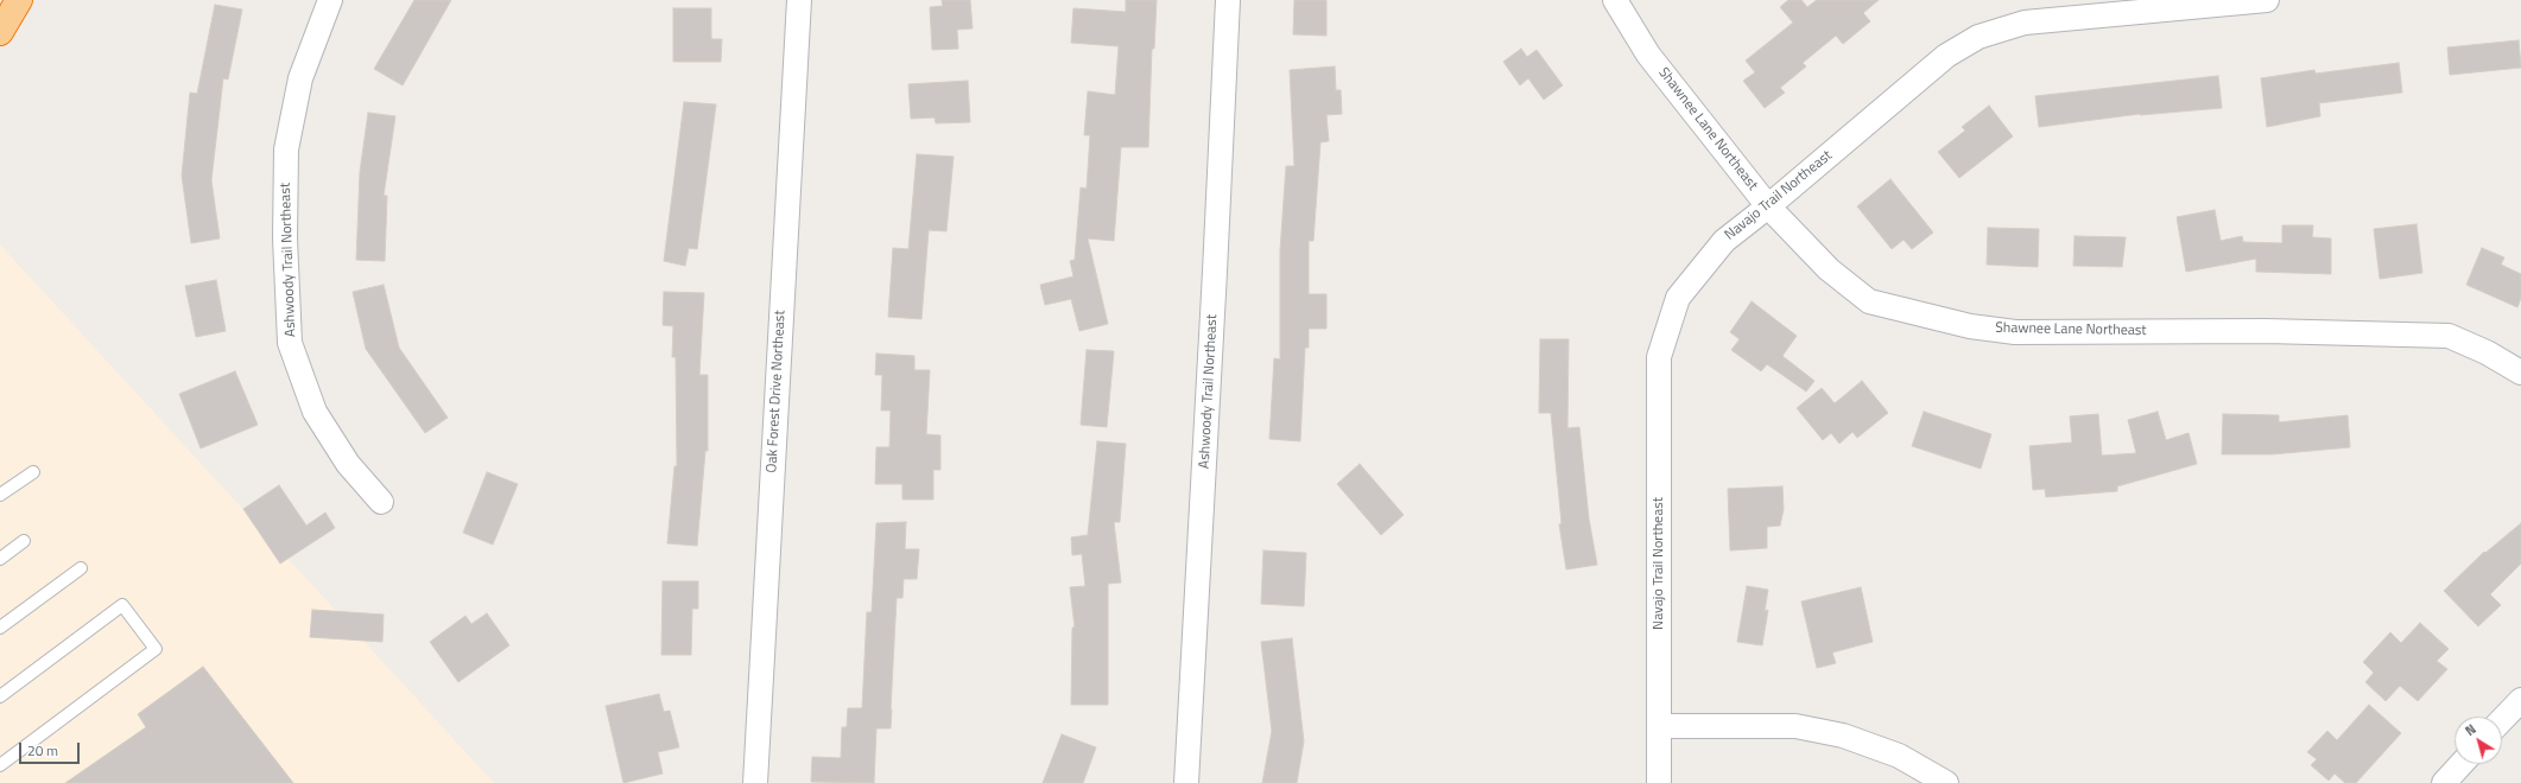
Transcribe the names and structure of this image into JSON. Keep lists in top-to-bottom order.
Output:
{
  "streets": {
    "street": [
      "Shawnee Lane Northeast",
      "Navajo Trail Northeast",
      "Ashwoody Trail Northeast",
      "Oak Forest Drive Northeast"
    ]
  },
  "crossings": [
    ["Shawnee Lane Northeast", "Navajo Trail Northeast"]
  ],
  "scale_bar": "20 m",
  "north": "top left"
}
